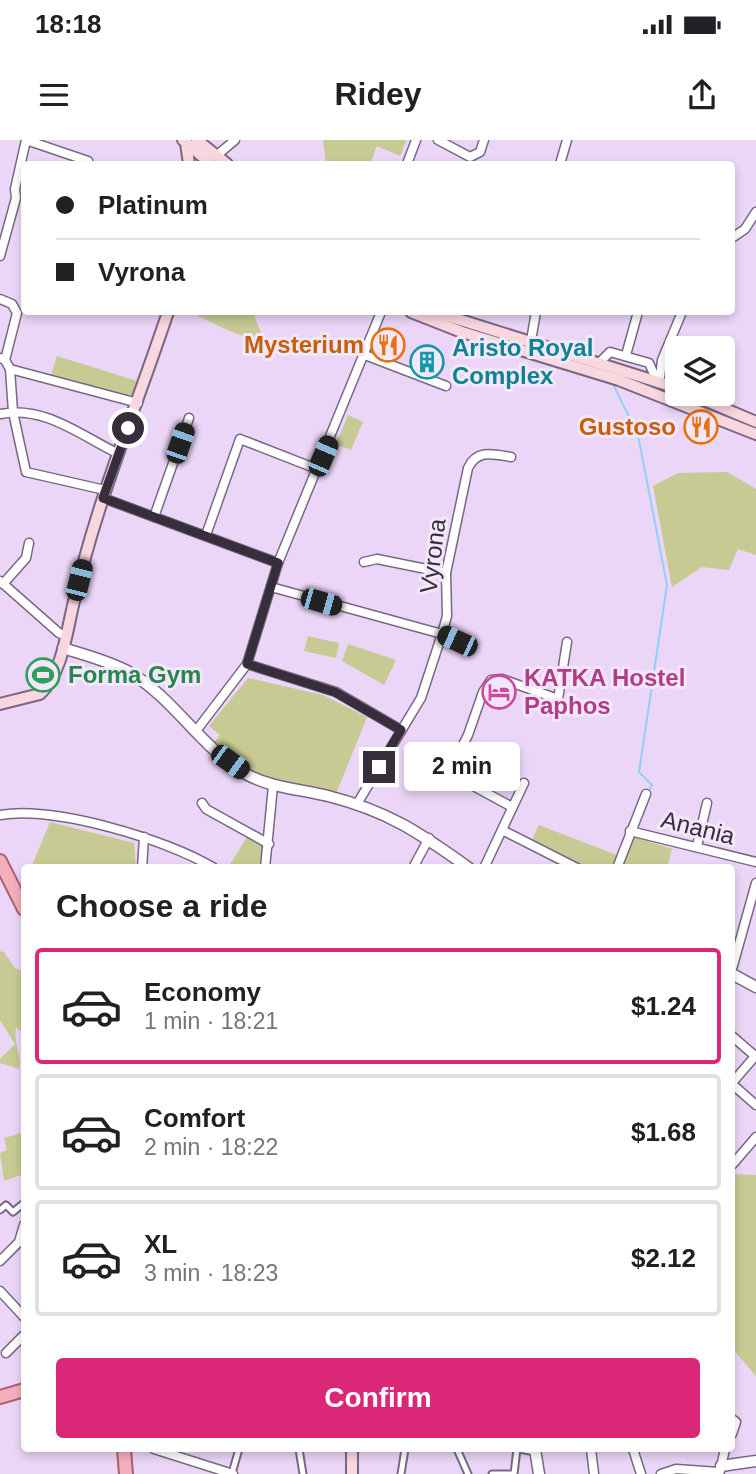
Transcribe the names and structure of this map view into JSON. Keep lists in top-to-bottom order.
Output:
{
  "streets": {
    "street": ["Vyrona", "Anania"]
  },
  "places": {
    "restaurant": ["Mysterium", "Gustoso"],
    "building": ["Aristo Royal Complex"],
    "sports": ["Forma Gym"],
    "hotel": ["KATKA Hostel Paphos"]
  },
  "page": {
    "status": "18:18",
    "header": "Ridey",
    "banner": ["Platinum", "Vyrona"],
    "bubble": "2 min",
    "heading": "Choose a ride",
    "list": [
      {
        "name": "Economy",
        "note": "1 min · 18:21",
        "value": "$1.24"
      },
      {
        "name": "Comfort",
        "note": "2 min · 18:22",
        "value": "$1.68"
      },
      {
        "name": "XL",
        "note": "3 min · 18:23",
        "value": "$2.12"
      }
    ],
    "buttons": "Confirm"
  }
}
